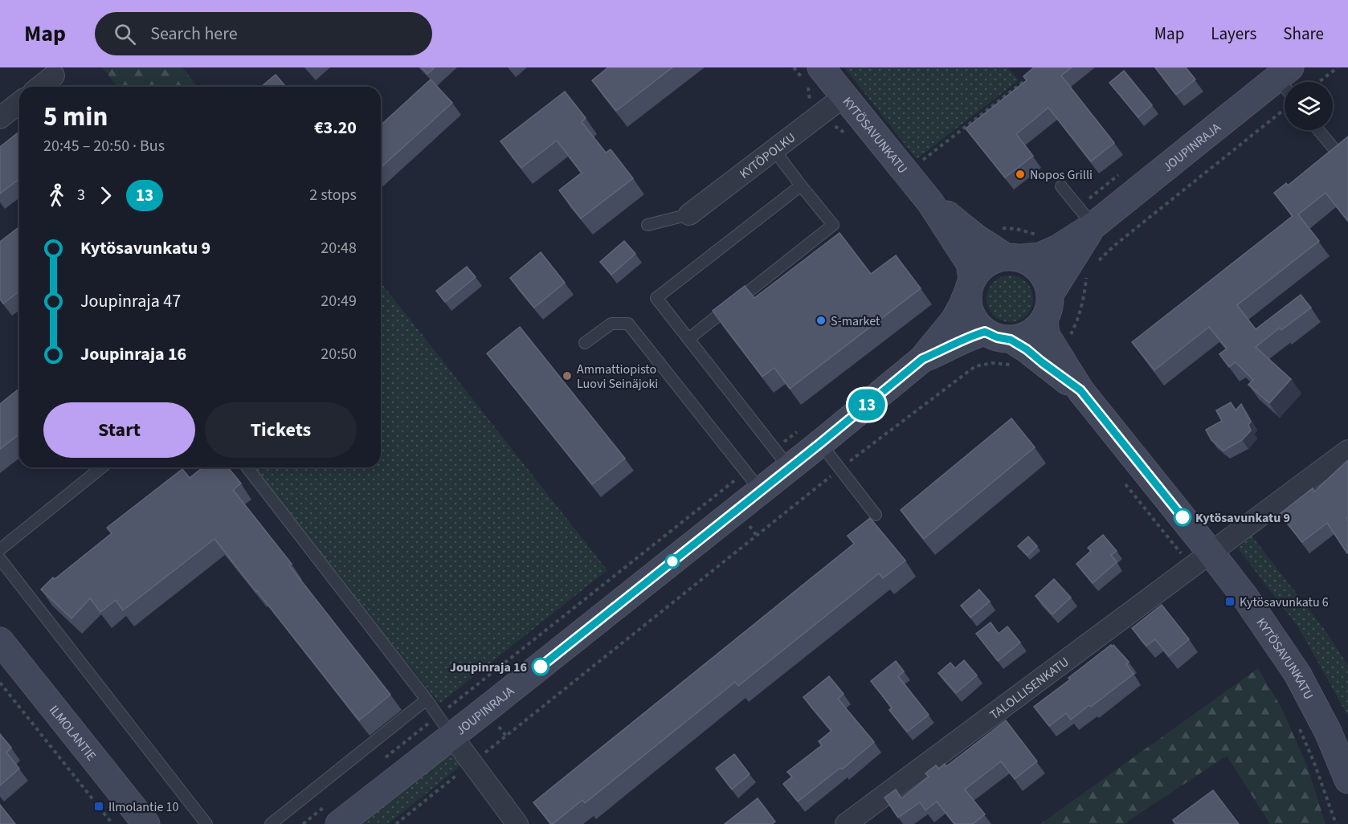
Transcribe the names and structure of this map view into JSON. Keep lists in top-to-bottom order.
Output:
{
  "streets": {
    "street": [
      "KYTÖSAVUNKATU",
      "JOUPINRAJA",
      "KYTÖPOLKU",
      "TALOLLISENKATU",
      "ILMOLANTIE"
    ]
  },
  "crossings": [
    ["KYTÖSAVUNKATU", "JOUPINRAJA"],
    ["KYTÖSAVUNKATU", "KYTÖPOLKU"],
    ["KYTÖSAVUNKATU", "TALOLLISENKATU"]
  ],
  "places": {
    "other": [
      "Nopos Grilli",
      "S-market",
      "Ammattiopisto Luovi Seinäjoki",
      "Kytösavunkatu 9",
      "Joupinraja 16"
    ],
    "transit": ["Kytösavunkatu 6", "Ilmolantie 10"]
  },
  "lines": ["bus line 13"],
  "page": {
    "header": "Map",
    "search": "Search here",
    "nav": ["Map", "Layers", "Share"],
    "on_map": "13",
    "heading": ["5 min", "20:45 – 20:50 · Bus", "€3.20"],
    "legs": ["3", "13", "2 stops"],
    "list": [
      {
        "name": "Kytösavunkatu 9",
        "value": "20:48"
      },
      {
        "name": "Joupinraja 47",
        "value": "20:49"
      },
      {
        "name": "Joupinraja 16",
        "value": "20:50"
      }
    ],
    "buttons": ["Start", "Tickets"]
  }
}
